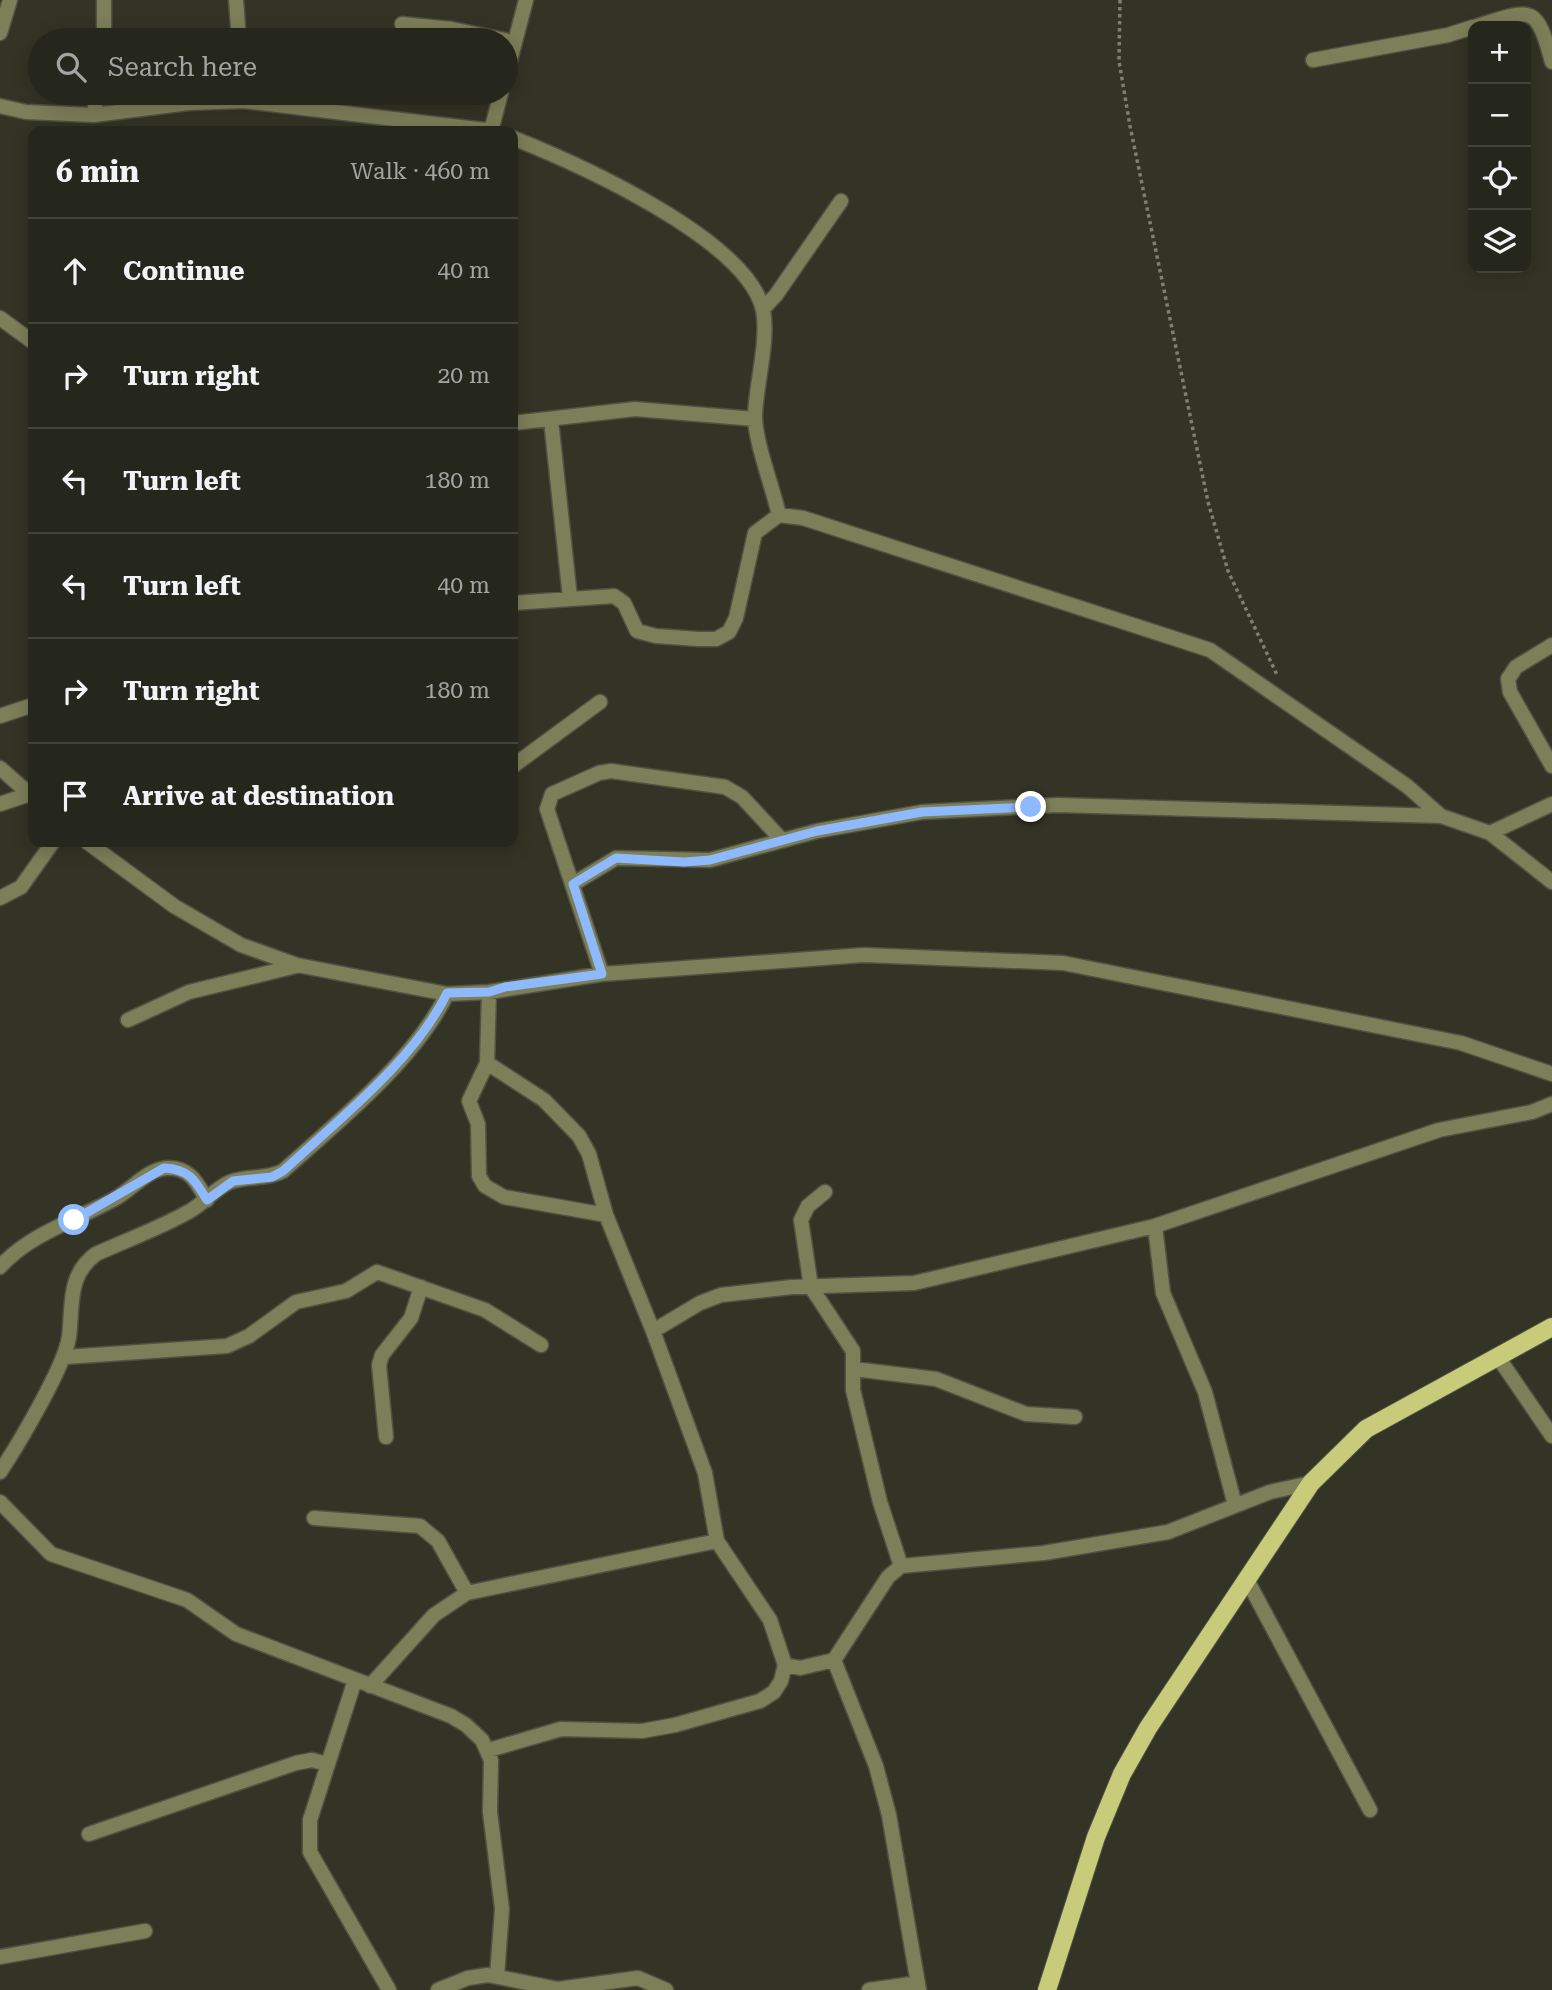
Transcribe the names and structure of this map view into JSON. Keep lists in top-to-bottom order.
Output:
{
  "page": {
    "map_buttons": ["+", "−"],
    "search": "Search here",
    "heading": ["6 min", "Walk · 460 m"],
    "list": [
      ["Continue", "40 m"],
      ["Turn right", "20 m"],
      ["Turn left", "180 m"],
      ["Turn left", "40 m"],
      ["Turn right", "180 m"],
      "Arrive at destination"
    ]
  }
}
